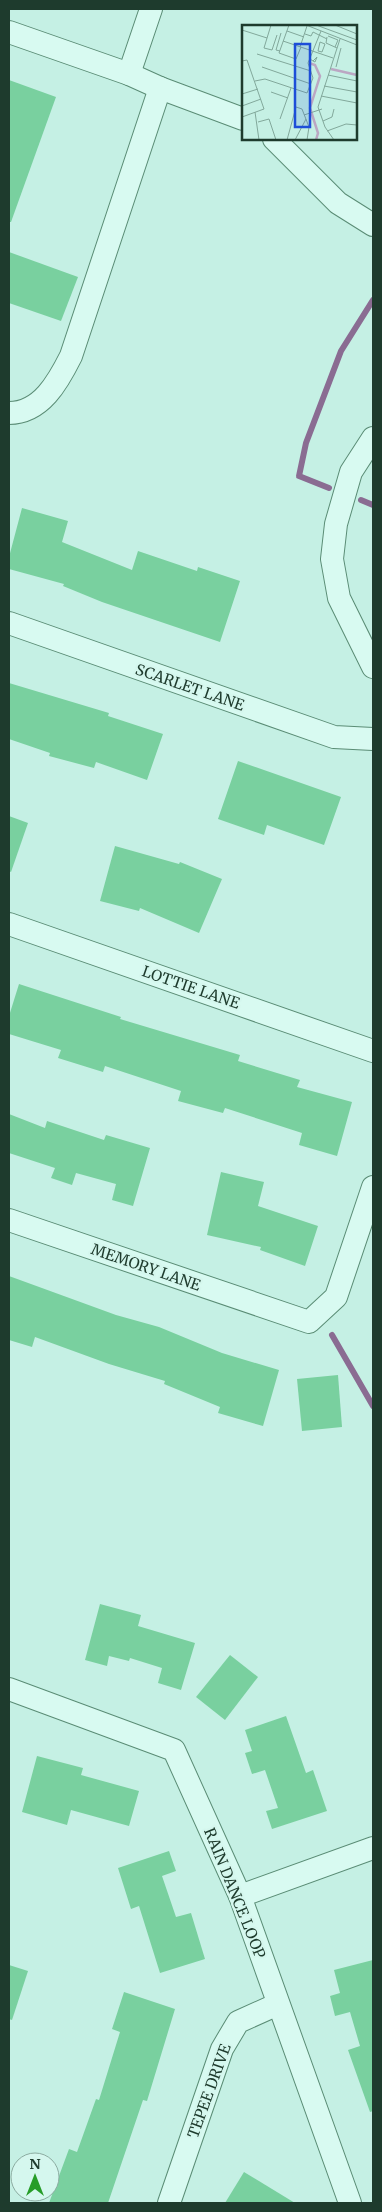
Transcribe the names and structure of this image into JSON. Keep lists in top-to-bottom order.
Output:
{
  "streets": {
    "street": [
      "SCARLET LANE",
      "LOTTIE LANE",
      "MEMORY LANE",
      "RAIN DANCE LOOP",
      "TEPEE DRIVE"
    ]
  },
  "crossings": [
    ["RAIN DANCE LOOP", "TEPEE DRIVE"]
  ],
  "north": "top"
}
